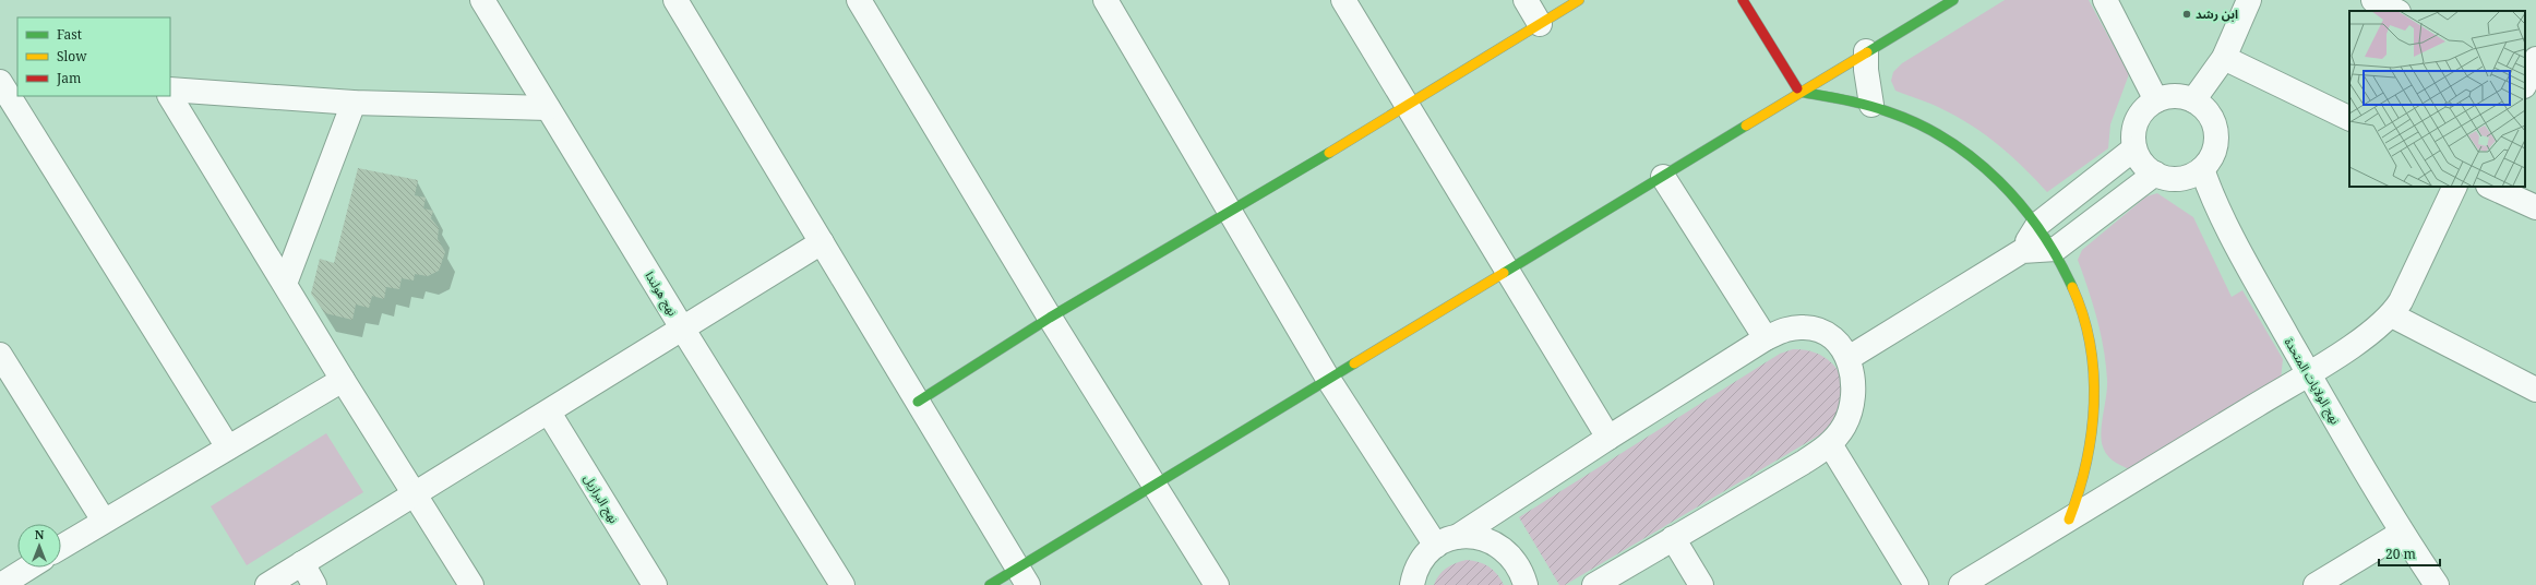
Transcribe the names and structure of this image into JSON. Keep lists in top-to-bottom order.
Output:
{
  "streets": {
    "street": ["نهج هولندا", "نهج الولايات المتحدة", "نهج البرازيل"]
  },
  "places": ["ابن رشد"],
  "legend": ["Fast", "Slow", "Jam"],
  "scale_bar": "20 m",
  "north": "top"
}
